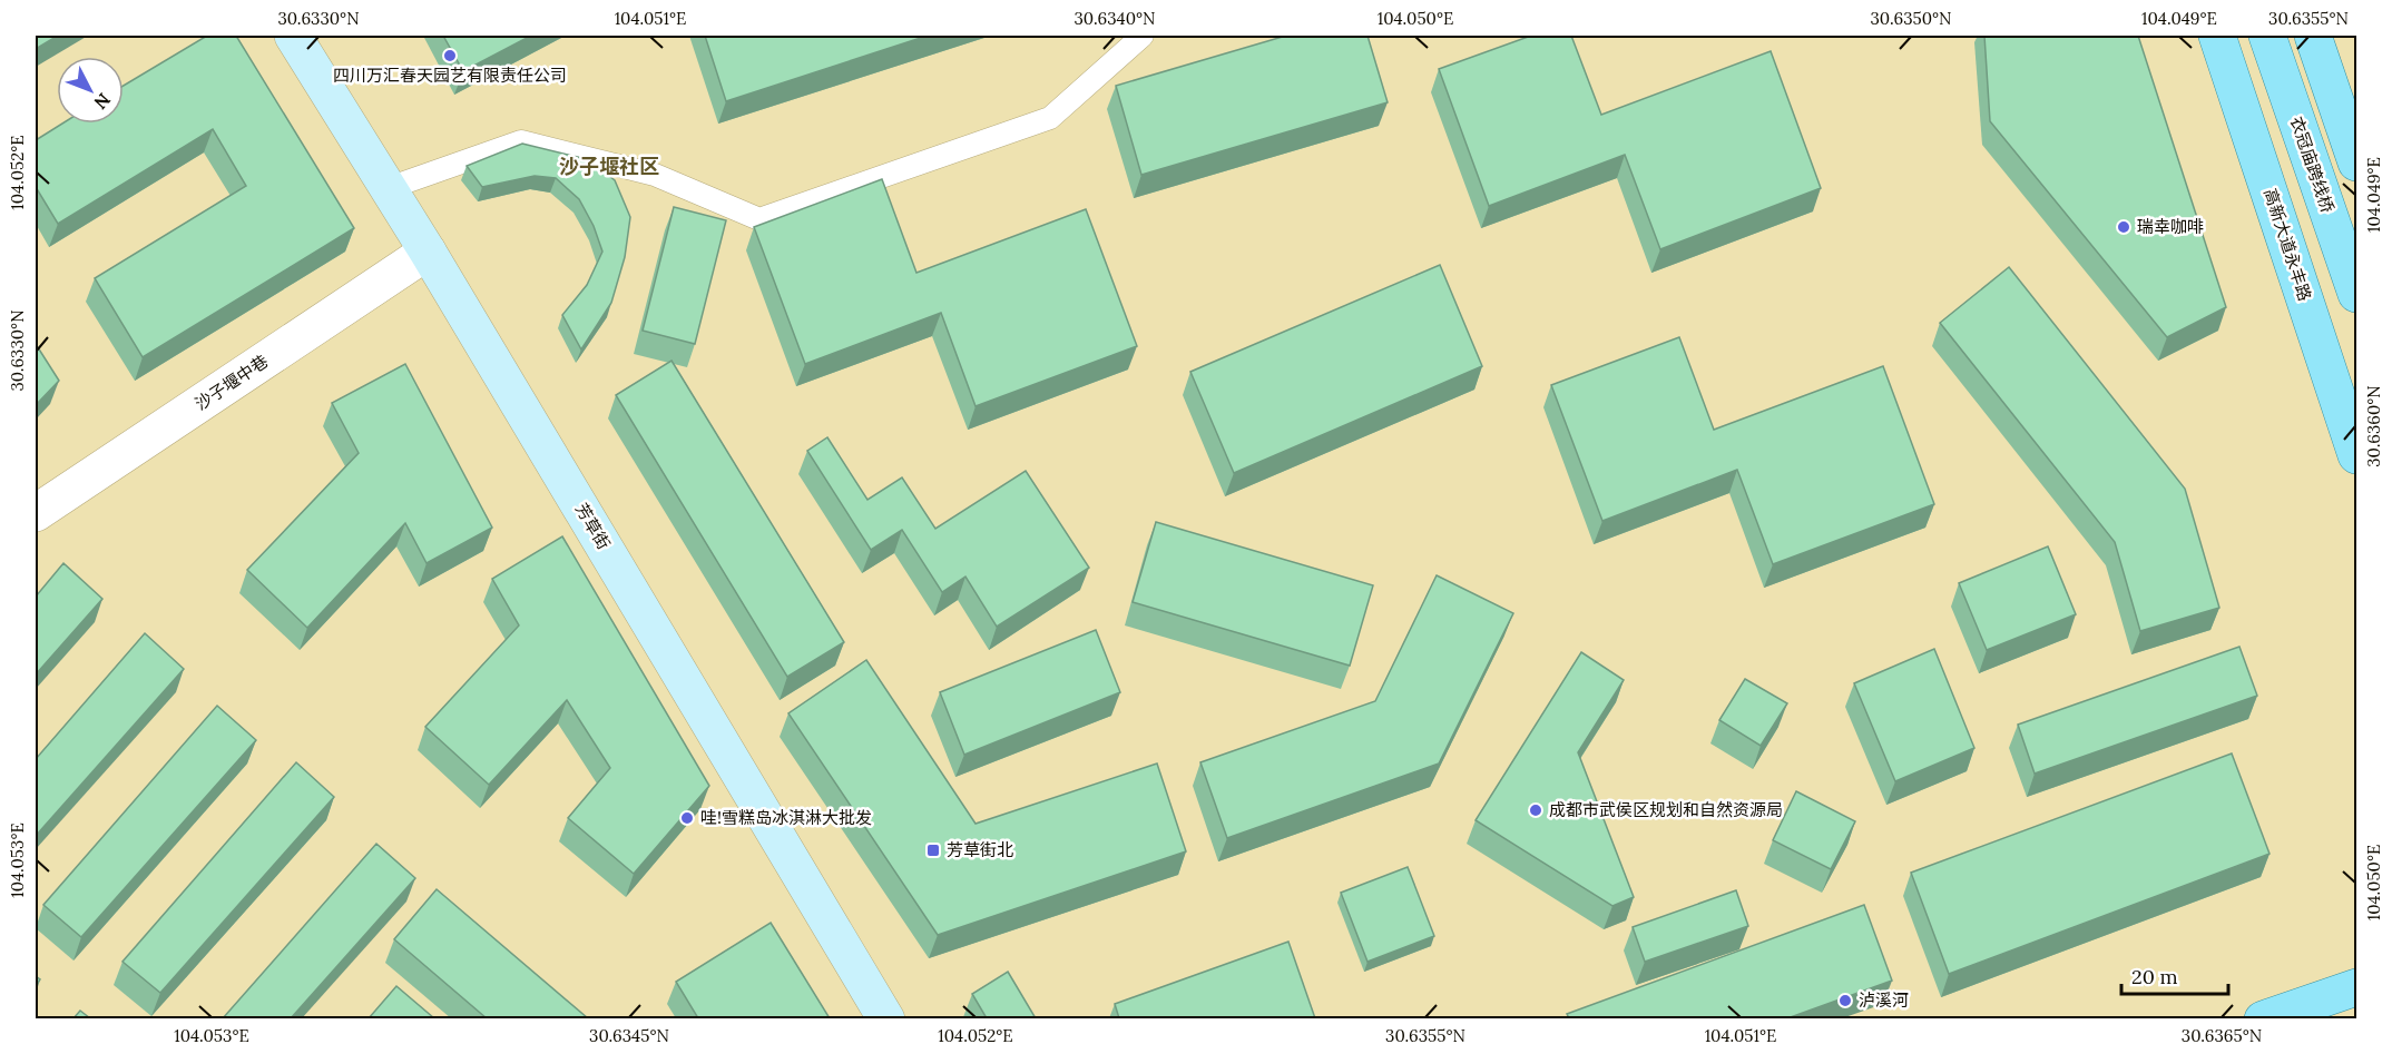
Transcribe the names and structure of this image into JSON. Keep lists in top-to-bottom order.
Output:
{
  "streets": {
    "main road": ["衣冠庙跨线桥", "高新大道永丰路"],
    "street": ["沙子堰中巷", "芳草街"]
  },
  "crossings": [
    ["沙子堰中巷", "芳草街"]
  ],
  "districts": ["沙子堰社区"],
  "places": {
    "other": [
      "四川万汇春天园艺有限责任公司",
      "瑞幸咖啡",
      "成都市武侯区规划和自然资源局",
      "哇!雪糕岛冰淇淋大批发",
      "泸溪河"
    ],
    "transit": ["芳草街北"]
  },
  "scale_bar": "20 m",
  "north": "bottom right",
  "coordinates": [
    "30.6330°N",
    "104.051°E",
    "30.6340°N",
    "104.050°E",
    "30.6350°N",
    "104.049°E",
    "30.6355°N",
    "104.052°E",
    "30.6360°N",
    "104.053°E",
    "30.6345°N",
    "30.6365°N"
  ]
}
